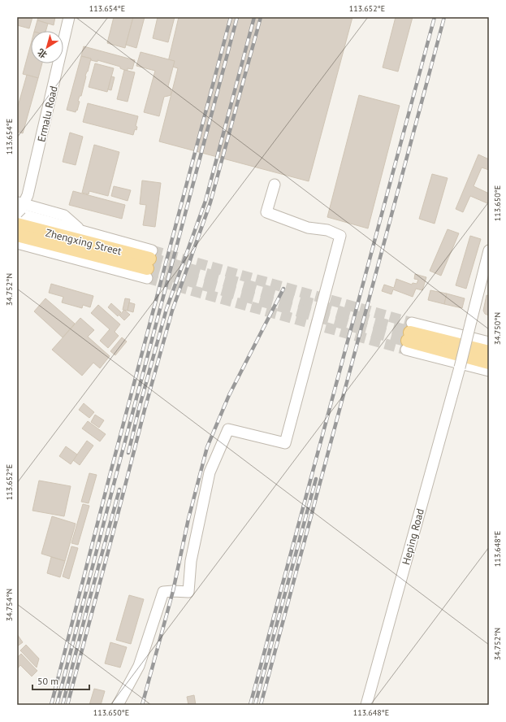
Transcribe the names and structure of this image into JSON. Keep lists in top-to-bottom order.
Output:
{
  "streets": {
    "main road": ["Zhengxing Street"],
    "street": ["Ermalu Road", "Heping Road"]
  },
  "scale_bar": "50 m",
  "north": "bottom left",
  "coordinates": [
    "113.654°E",
    "113.652°E",
    "113.650°E",
    "34.752°N",
    "34.750°N",
    "113.648°E",
    "34.754°N"
  ]
}
